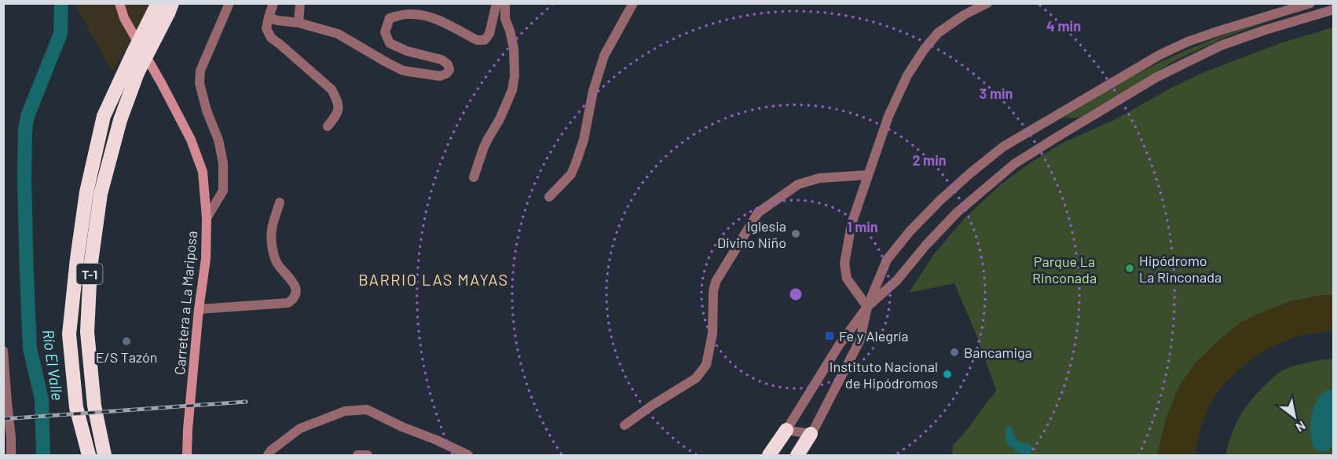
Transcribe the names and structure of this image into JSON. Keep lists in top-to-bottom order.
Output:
{
  "streets": {
    "highway": ["T-1"],
    "street": ["Carretera a La Mariposa"]
  },
  "districts": ["BARRIO LAS MAYAS"],
  "water": ["Río El Valle"],
  "parks": ["Parque La Rinconada"],
  "places": {
    "other": [
      "Iglesia Divino Niño",
      "Hipódromo La Rinconada",
      "E/S Tazón",
      "Bancamiga",
      "Instituto Nacional de Hipódromos"
    ],
    "transit": ["Fe y Alegría"]
  },
  "north": "bottom right",
  "rings": [
    "4 min",
    "3 min",
    "2 min",
    "1 min"
  ]
}
